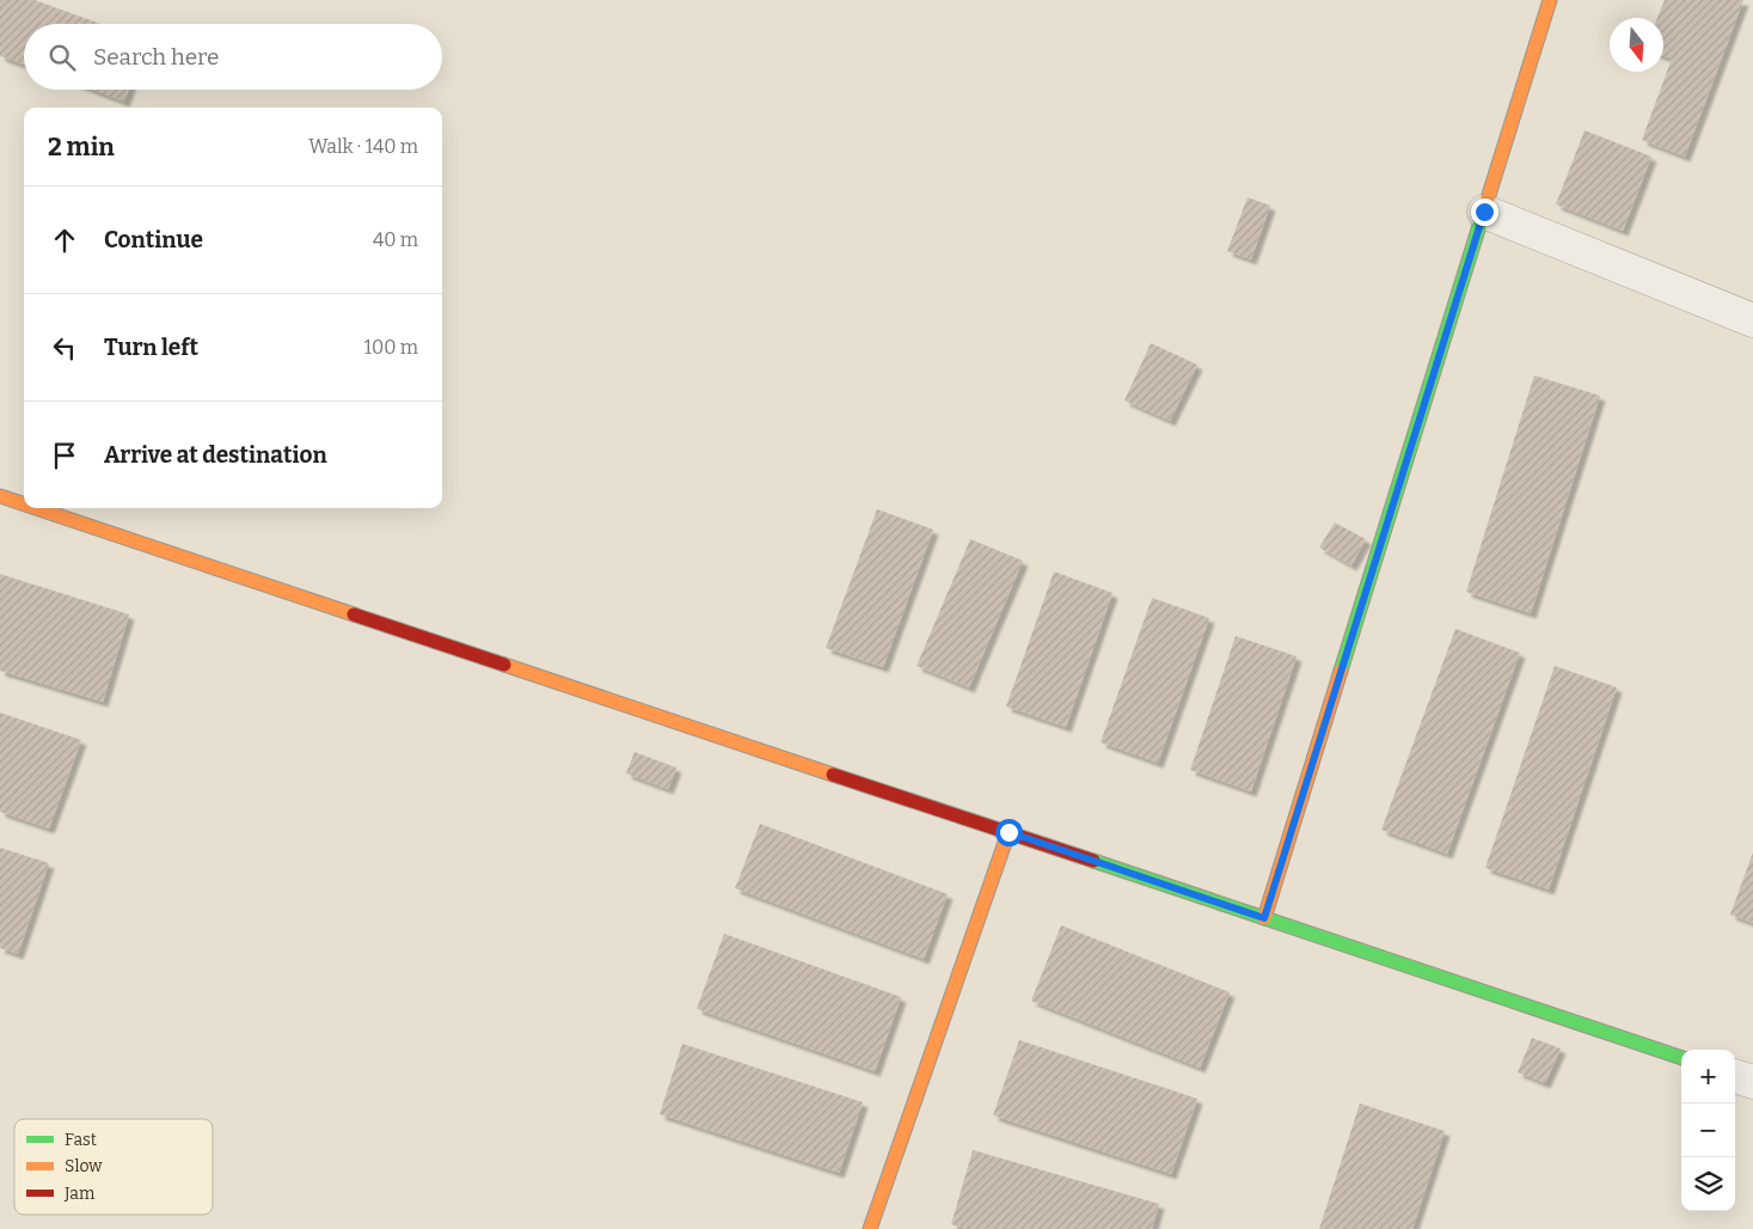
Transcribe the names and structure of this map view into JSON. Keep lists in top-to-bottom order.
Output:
{
  "legend": ["Fast", "Slow", "Jam"],
  "north": "bottom",
  "page": {
    "search": "Search here",
    "heading": ["2 min", "Walk · 140 m"],
    "list": [
      ["Continue", "40 m"],
      ["Turn left", "100 m"],
      "Arrive at destination"
    ],
    "map_buttons": ["+", "−"]
  }
}
